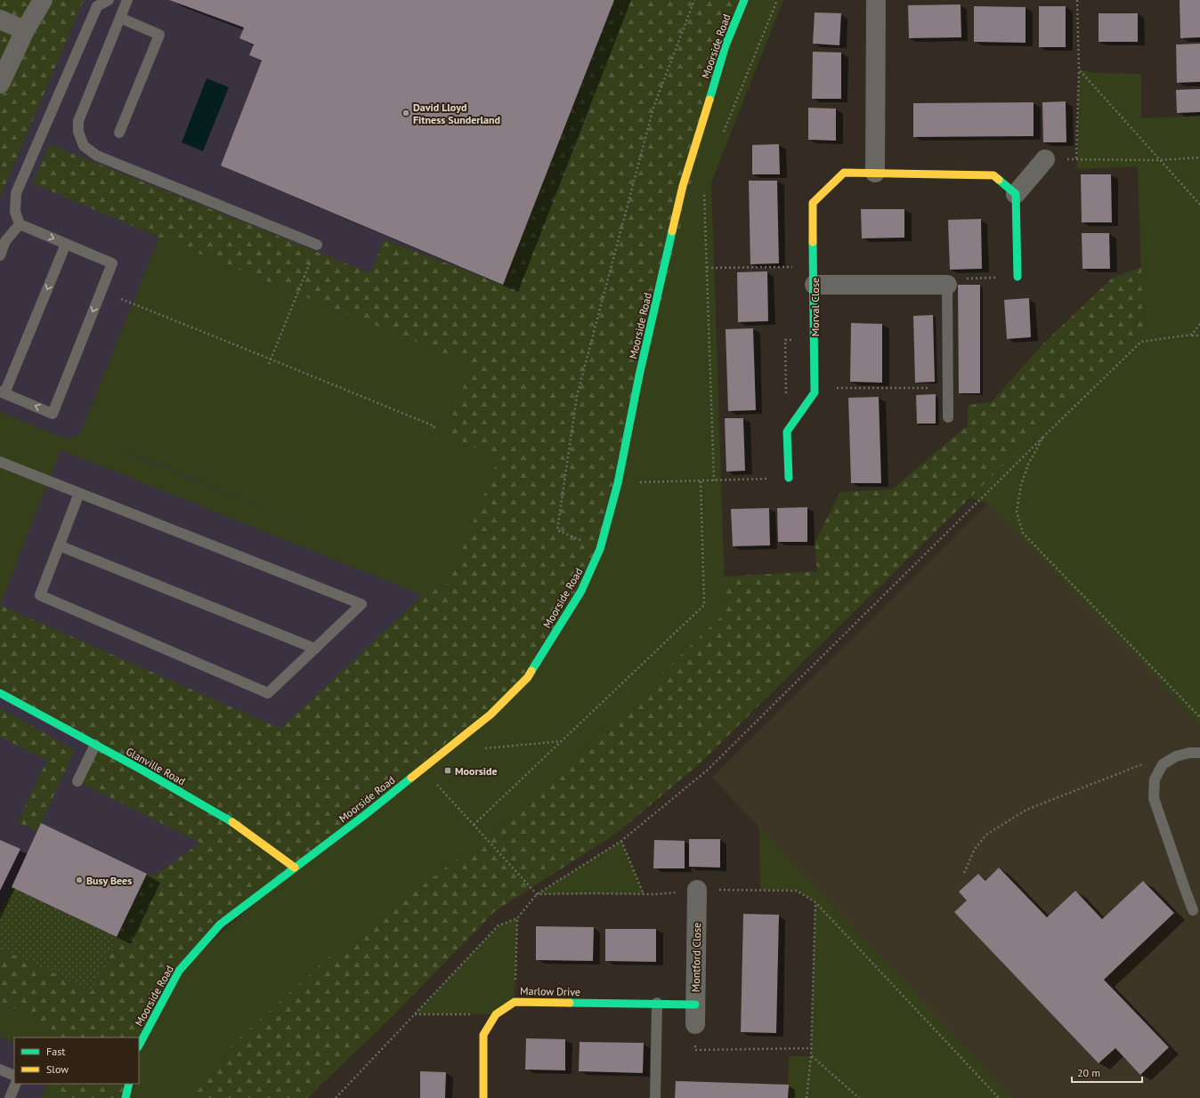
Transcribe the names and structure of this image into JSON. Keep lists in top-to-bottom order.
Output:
{
  "streets": {
    "street": [
      "Moorside Road",
      "Morval Close",
      "Glanville Road",
      "Montford Close",
      "Marlow Drive"
    ]
  },
  "crossings": [
    ["Moorside Road", "Glanville Road"],
    ["Montford Close", "Marlow Drive"]
  ],
  "places": {
    "other": ["David Lloyd Fitness Sunderland", "Busy Bees"],
    "transit": ["Moorside"]
  },
  "legend": ["Fast", "Slow"],
  "scale_bar": "20 m"
}
